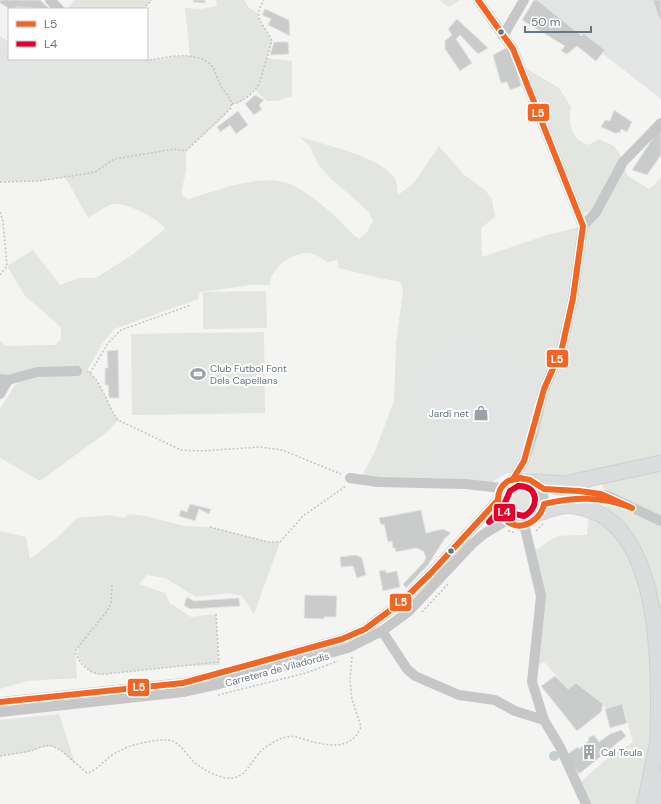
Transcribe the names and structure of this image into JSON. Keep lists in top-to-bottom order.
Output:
{
  "streets": {
    "street": ["Carretera de Viladordis"]
  },
  "places": {
    "sports": ["Club Futbol Font Dels Capellans"],
    "shop": ["Jardí net"],
    "building": ["Cal Teula"]
  },
  "lines": ["transit line L5", "transit line L4"],
  "legend": ["L5", "L4"],
  "scale_bar": "50 m"
}
